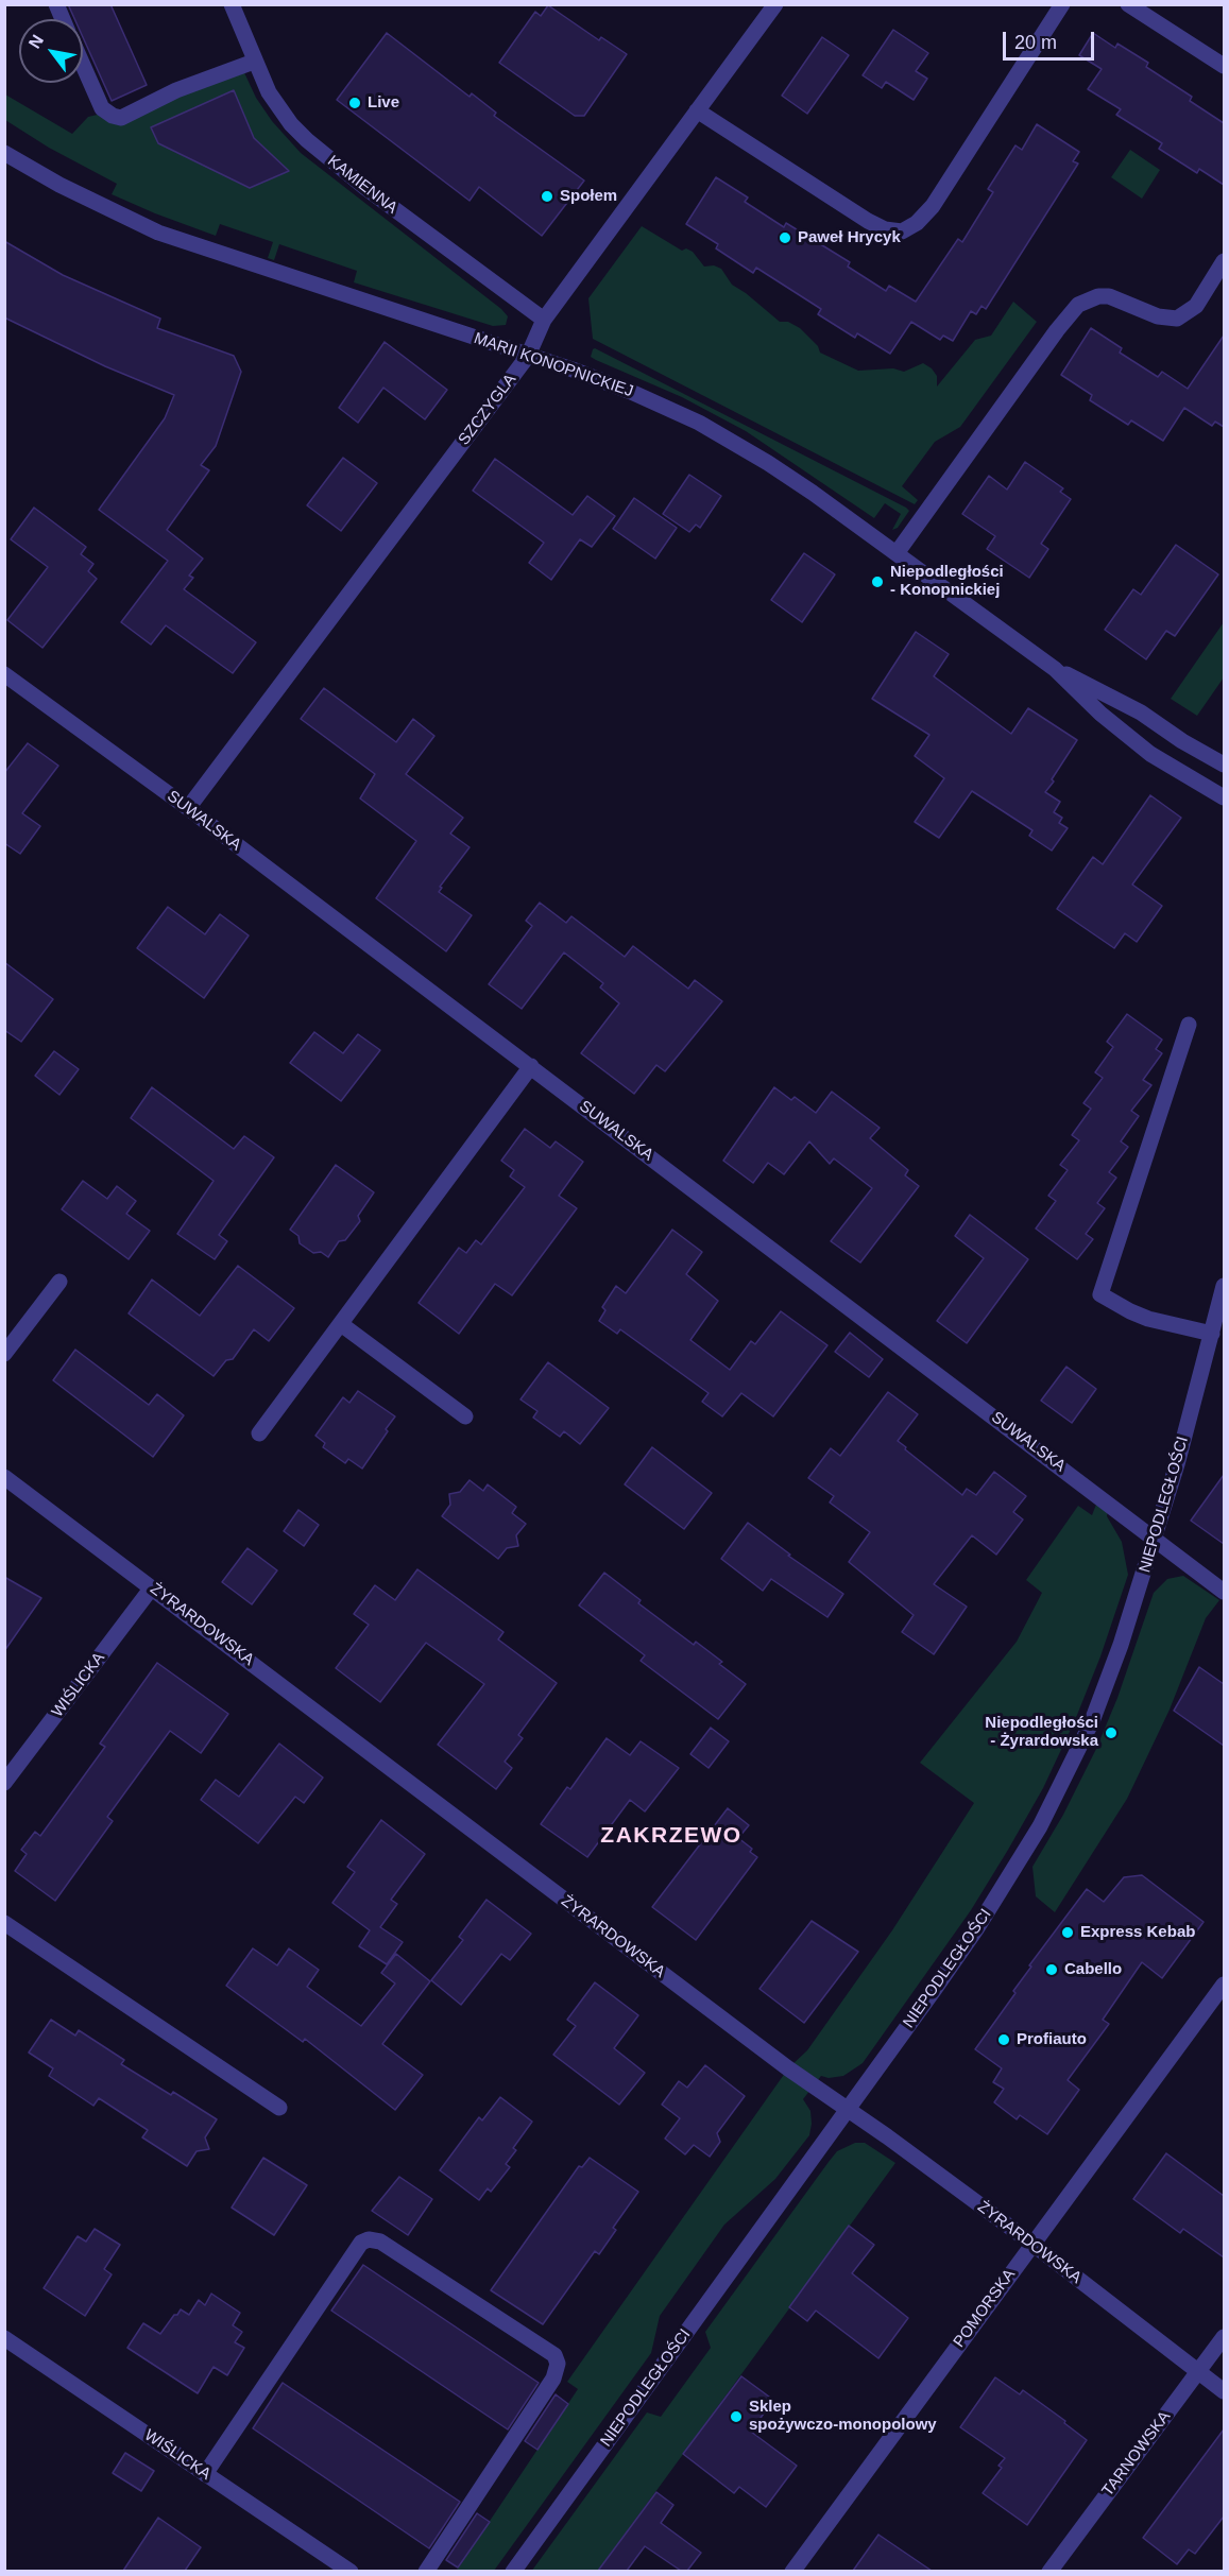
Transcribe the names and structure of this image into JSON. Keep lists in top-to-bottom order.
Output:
{
  "streets": {
    "street": [
      "KAMIENNA",
      "MARII KONOPNICKIEJ",
      "SZCZYGLA",
      "SUWALSKA",
      "NIEPODLEGŁOŚCI",
      "ŻYRARDOWSKA",
      "WIŚLICKA",
      "POMORSKA",
      "TARNOWSKA"
    ]
  },
  "crossings": [
    ["KAMIENNA", "SZCZYGLA"],
    ["MARII KONOPNICKIEJ", "SZCZYGLA"],
    ["SZCZYGLA", "SUWALSKA"],
    ["SUWALSKA", "NIEPODLEGŁOŚCI"],
    ["NIEPODLEGŁOŚCI", "ŻYRARDOWSKA"],
    ["ŻYRARDOWSKA", "WIŚLICKA"],
    ["ŻYRARDOWSKA", "POMORSKA"],
    ["ŻYRARDOWSKA", "TARNOWSKA"]
  ],
  "districts": ["ZAKRZEWO"],
  "places": [
    "Live",
    "Społem",
    "Paweł Hrycyk",
    "Niepodległości - Konopnickiej",
    "Niepodległości - Żyrardowska",
    "Express Kebab",
    "Cabello",
    "Profiauto",
    "Sklep spożywczo-monopolowy"
  ],
  "scale_bar": "20 m",
  "north": "top left"
}
